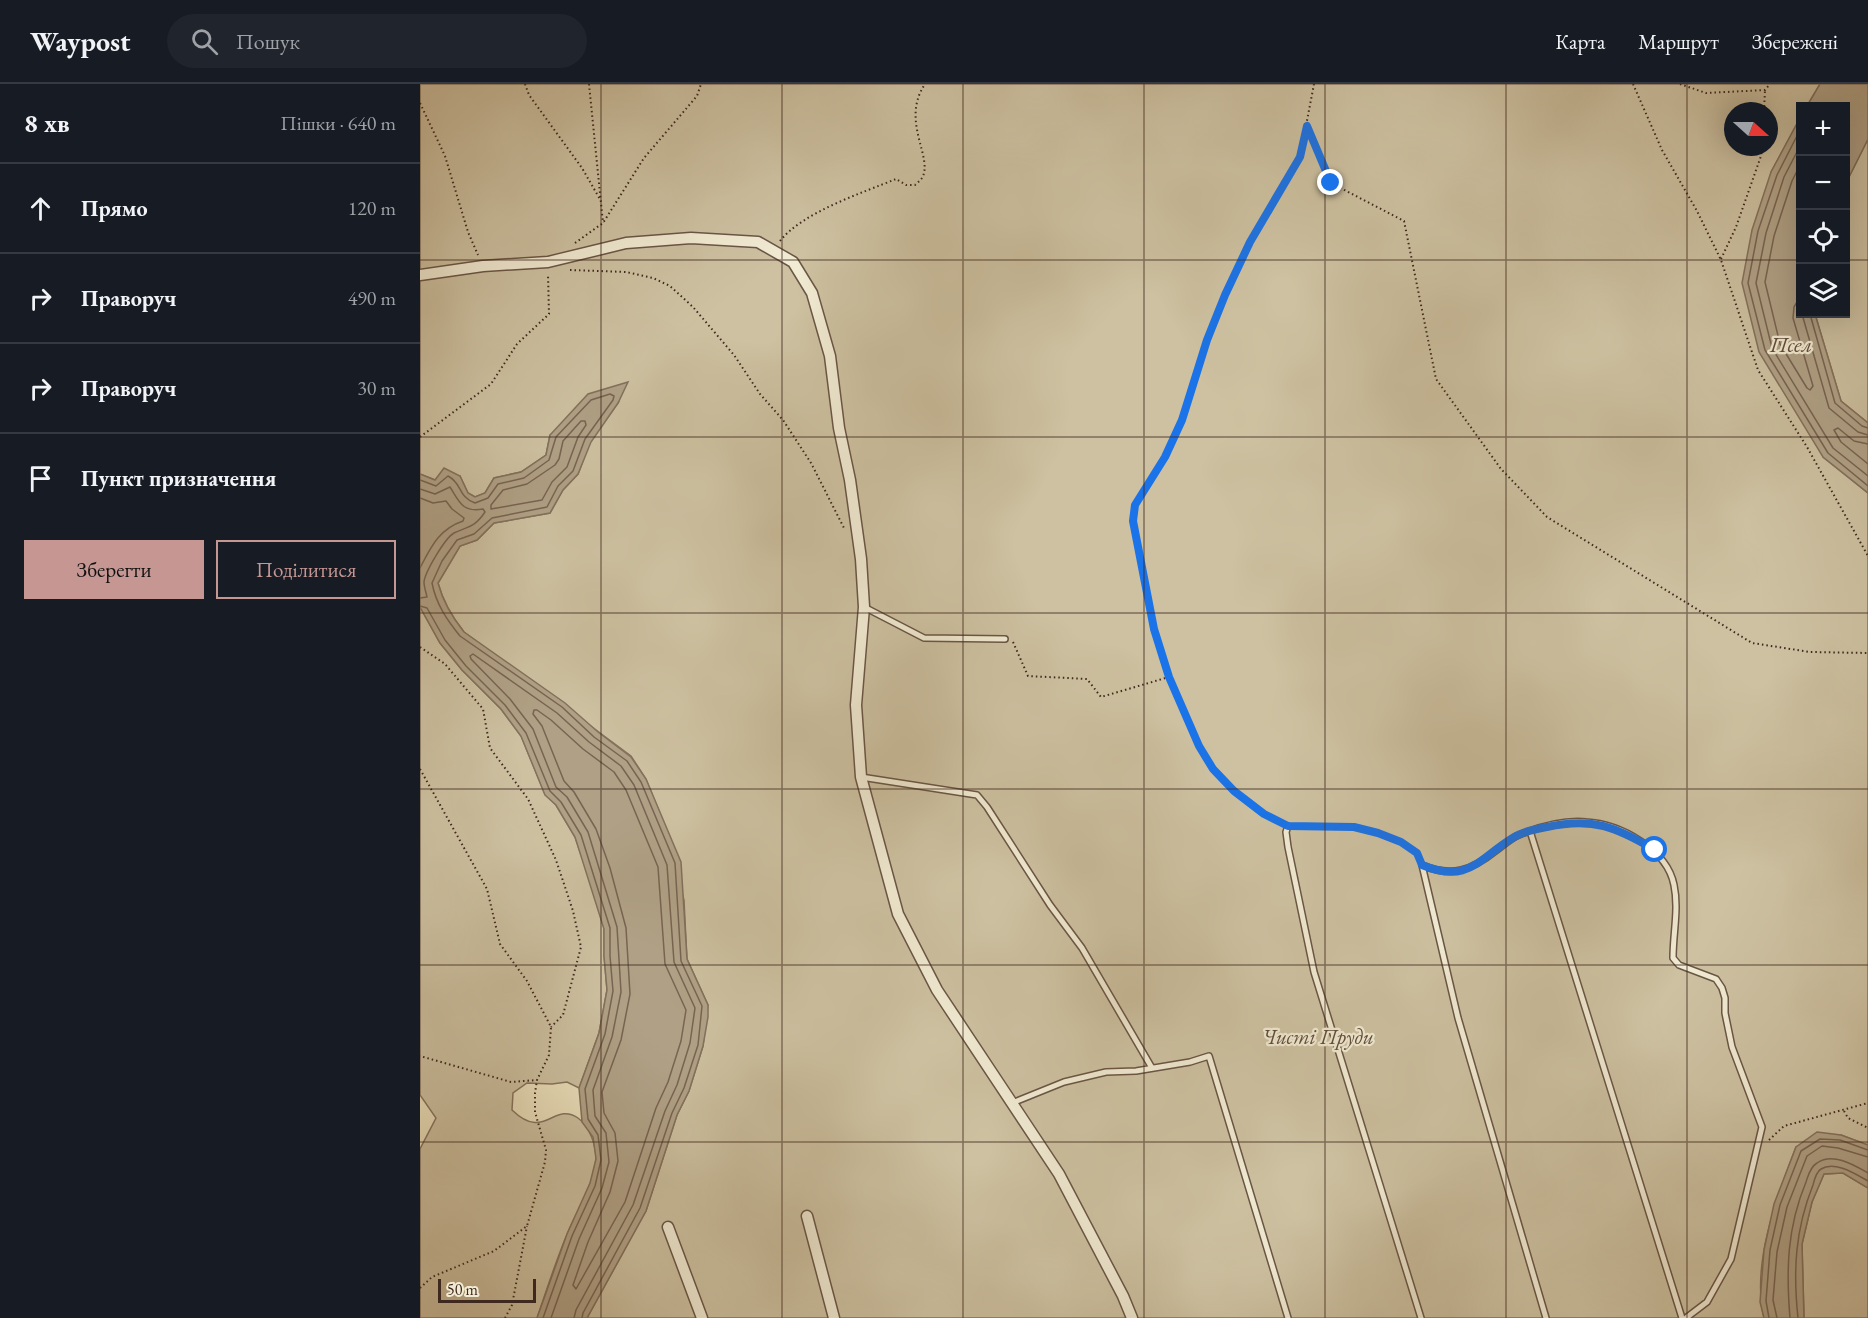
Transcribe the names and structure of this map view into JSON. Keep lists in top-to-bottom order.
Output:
{
  "water": ["Псел"],
  "parks": ["Чисті Пруди"],
  "scale_bar": "50 m",
  "north": "right",
  "page": {
    "header": "Waypost",
    "search": "Пошук",
    "nav": ["Карта", "Маршрут", "Збережені"],
    "heading": ["8 хв", "Пішки · 640 m"],
    "map_buttons": ["+", "−"],
    "list": [
      ["Прямо", "120 m"],
      ["Праворуч", "490 m"],
      ["Праворуч", "30 m"],
      "Пункт призначення"
    ],
    "buttons": ["Зберегти", "Поділитися"],
    "scale": "50 m"
  }
}
